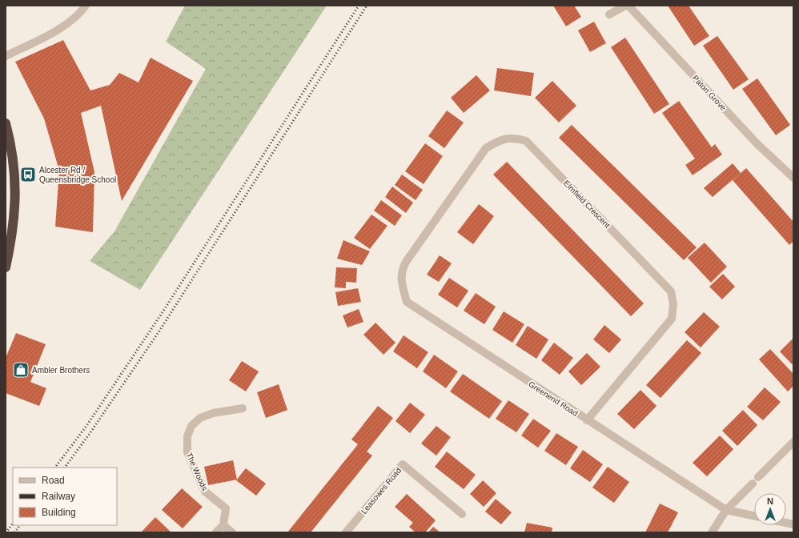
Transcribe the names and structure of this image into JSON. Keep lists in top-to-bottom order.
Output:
{
  "streets": {
    "street": [
      "Paton Grove",
      "Elmfield Crescent",
      "Greenend Road",
      "The Woods",
      "Leasowes Road"
    ]
  },
  "crossings": [
    ["Elmfield Crescent", "Greenend Road"]
  ],
  "places": {
    "bus stop": ["Alcester Rd / Queensbridge School"],
    "shop": ["Ambler Brothers"]
  },
  "legend": ["Road", "Railway", "Building"],
  "north": "top"
}
